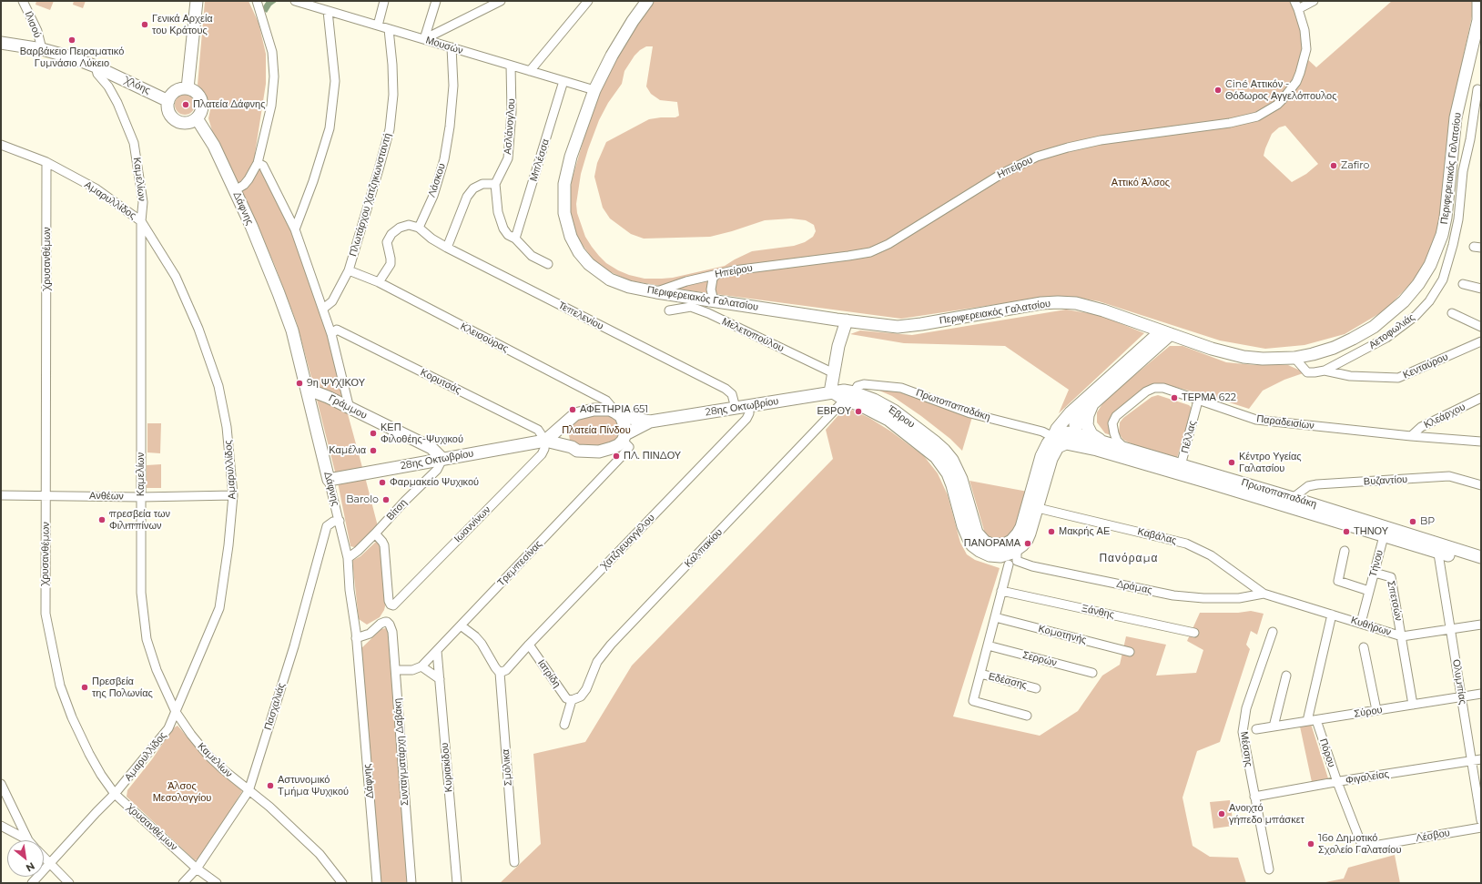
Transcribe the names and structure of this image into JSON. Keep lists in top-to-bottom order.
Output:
{
  "streets": {
    "main road": [
      "Χλόης",
      "Περιφερειακός Γαλατσίου",
      "Δάφνης",
      "Πρωτοπαπαδάκη",
      "Γράμμου",
      "28ης Οκτωβρίου",
      "Έβρου"
    ],
    "street": [
      "Ιλισού",
      "Μουσών",
      "Ασλάνογλου",
      "Μπλέσσα",
      "Ηπείρου",
      "Καμελίων",
      "Λάσκου",
      "Πλωτάρχου Χατζηκωνσταντή",
      "Αμαρυλλίδος",
      "Χρυσανθέμων",
      "Τεπελενίου",
      "Αετοφωλιάς",
      "Μελετοπούλου",
      "Κλεισούρας",
      "Κενταύρου",
      "Κορυτσάς",
      "Κλεάρχου",
      "Παραδεισίων",
      "Πέλλας",
      "Βυζαντίου",
      "Ανθέων",
      "Βίτση",
      "Ιωαννίνων",
      "Καβάλας",
      "Χατζηευαγγέλου",
      "Καλπακίου",
      "Τρεμπεσίνας",
      "Τήνου",
      "Δράμας",
      "Σπετσών",
      "Ξάνθης",
      "Κυθήρων",
      "Κομοτηνής",
      "Σερρών",
      "Ιατρίδη",
      "Εδέσσης",
      "Ολυμπίας",
      "Πασχαλιάς",
      "Σύρου",
      "Μέσσης",
      "Συνταγματάρχη Δαβάκη",
      "Πόρου",
      "Κυριακίδου",
      "Σμόλικα",
      "Φιγαλείας",
      "Λέσβου"
    ]
  },
  "crossings": [
    ["Ιλισού", "Χλόης"],
    ["Μουσών", "Ασλάνογλου"],
    ["Μουσών", "Μπλέσσα"],
    ["Μουσών", "Περιφερειακός Γαλατσίου"],
    ["Μουσών", "Λάσκου"],
    ["Μουσών", "Πλωτάρχου Χατζηκωνσταντή"],
    ["Χλόης", "Καμελίων"],
    ["Χλόης", "Δάφνης"],
    ["Ηπείρου", "Περιφερειακός Γαλατσίου"],
    ["Περιφερειακός Γαλατσίου", "Αετοφωλιάς"],
    ["Περιφερειακός Γαλατσίου", "Έβρου"],
    ["Καμελίων", "Αμαρυλλίδος"],
    ["Καμελίων", "Ανθέων"],
    ["Καμελίων", "Πασχαλιάς"],
    ["Λάσκου", "Τεπελενίου"],
    ["Πλωτάρχου Χατζηκωνσταντή", "Κλεισούρας"],
    ["Αμαρυλλίδος", "Χρυσανθέμων"],
    ["Αμαρυλλίδος", "Ανθέων"],
    ["Δάφνης", "Γράμμου"],
    ["Δάφνης", "28ης Οκτωβρίου"],
    ["Δάφνης", "Βίτση"],
    ["Δάφνης", "Πασχαλιάς"],
    ["Δάφνης", "Συνταγματάρχη Δαβάκη"],
    ["Χρυσανθέμων", "Ανθέων"],
    ["Χρυσανθέμων", "Πασχαλιάς"],
    ["Τεπελενίου", "28ης Οκτωβρίου"],
    ["Αετοφωλιάς", "Κενταύρου"],
    ["Μελετοπούλου", "28ης Οκτωβρίου"],
    ["Μελετοπούλου", "Έβρου"],
    ["Μελετοπούλου", "Καλπακίου"],
    ["Κλεισούρας", "28ης Οκτωβρίου"],
    ["Κλεισούρας", "Τρεμπεσίνας"],
    ["Κορυτσάς", "28ης Οκτωβρίου"],
    ["Κορυτσάς", "Ιωαννίνων"],
    ["Πρωτοπαπαδάκη", "Έβρου"],
    ["Πρωτοπαπαδάκη", "Παραδεισίων"],
    ["Πρωτοπαπαδάκη", "Πέλλας"],
    ["Πρωτοπαπαδάκη", "Βυζαντίου"],
    ["Πρωτοπαπαδάκη", "Τήνου"],
    ["Πρωτοπαπαδάκη", "Ολυμπίας"],
    ["Γράμμου", "28ης Οκτωβρίου"],
    ["Γράμμου", "Βίτση"],
    ["28ης Οκτωβρίου", "Έβρου"],
    ["28ης Οκτωβρίου", "Βίτση"],
    ["28ης Οκτωβρίου", "Ιωαννίνων"],
    ["28ης Οκτωβρίου", "Χατζηευαγγέλου"],
    ["28ης Οκτωβρίου", "Καλπακίου"],
    ["28ης Οκτωβρίου", "Τρεμπεσίνας"],
    ["Κλεάρχου", "Παραδεισίων"],
    ["Έβρου", "Καλπακίου"],
    ["Παραδεισίων", "Πέλλας"],
    ["Βίτση", "Ιωαννίνων"],
    ["Καβάλας", "Δράμας"],
    ["Καβάλας", "Κυθήρων"],
    ["Χατζηευαγγέλου", "Ιατρίδη"],
    ["Χατζηευαγγέλου", "Σμόλικα"],
    ["Καλπακίου", "Ιατρίδη"],
    ["Τρεμπεσίνας", "Κυριακίδου"],
    ["Τήνου", "Σπετσών"],
    ["Τήνου", "Κυθήρων"],
    ["Δράμας", "Κυθήρων"],
    ["Σπετσών", "Κυθήρων"],
    ["Σπετσών", "Σύρου"],
    ["Κυθήρων", "Ολυμπίας"],
    ["Ολυμπίας", "Σύρου"],
    ["Ολυμπίας", "Φιγαλείας"],
    ["Σύρου", "Πόρου"],
    ["Μέσσης", "Φιγαλείας"],
    ["Πόρου", "Φιγαλείας"],
    ["Πόρου", "Λέσβου"]
  ],
  "districts": ["Πανόραμα"],
  "parks": ["Αττικό Άλσος", "Πλατεία Πίνδου", "Άλσος Μεσολογγίου"],
  "places": [
    "Γενικά Αρχεία του Κράτους",
    "Βαρβάκειο Πειραματικό Γυμνάσιο Λύκειο",
    "Ciné Αττικόν - Θόδωρος Αγγελόπουλος",
    "Πλατεία Δάφνης",
    "Zafiro",
    "9η ΨΥΧΙΚΟΥ",
    "ΤΕΡΜΑ 622",
    "ΑΦΕΤΗΡΙΑ 651",
    "ΕΒΡΟΥ",
    "ΚΕΠ Φιλοθέης-Ψυχικού",
    "Καμέλια",
    "ΠΛ. ΠΙΝΔΟΥ",
    "Κέντρο Υγείας Γαλατσίου",
    "Φαρμακείο Ψυχικού",
    "Barolo",
    "πρεσβεία των Φιλιππίνων",
    "BP",
    "Μακρής ΑΕ",
    "ΤΗΝΟΥ",
    "ΠΑΝΟΡΑΜΑ",
    "Πρεσβεία της Πολωνίας",
    "Αστυνομικό Τμήμα Ψυχικού",
    "Ανοιχτό γήπεδο μπάσκετ",
    "16ο Δημοτικό Σχολείο Γαλατσίου"
  ],
  "north": "bottom right"
}
